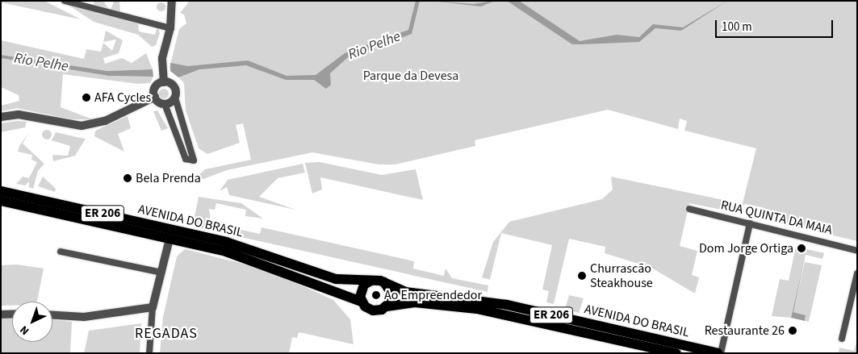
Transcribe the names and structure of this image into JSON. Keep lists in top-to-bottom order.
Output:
{
  "streets": {
    "main road": ["ER 206", "AVENIDA DO BRASIL"],
    "street": ["RUA QUINTA DA MAIA"]
  },
  "crossings": [
    ["ER 206", "AVENIDA DO BRASIL"]
  ],
  "districts": ["REGADAS"],
  "water": ["Rio Pelhe"],
  "parks": ["Parque da Devesa"],
  "places": [
    "AFA Cycles",
    "Bela Prenda",
    "Dom Jorge Ortiga",
    "Churrascão Steakhouse",
    "Ao Empreendedor",
    "Restaurante 26"
  ],
  "scale_bar": "100 m",
  "north": "bottom left"
}
